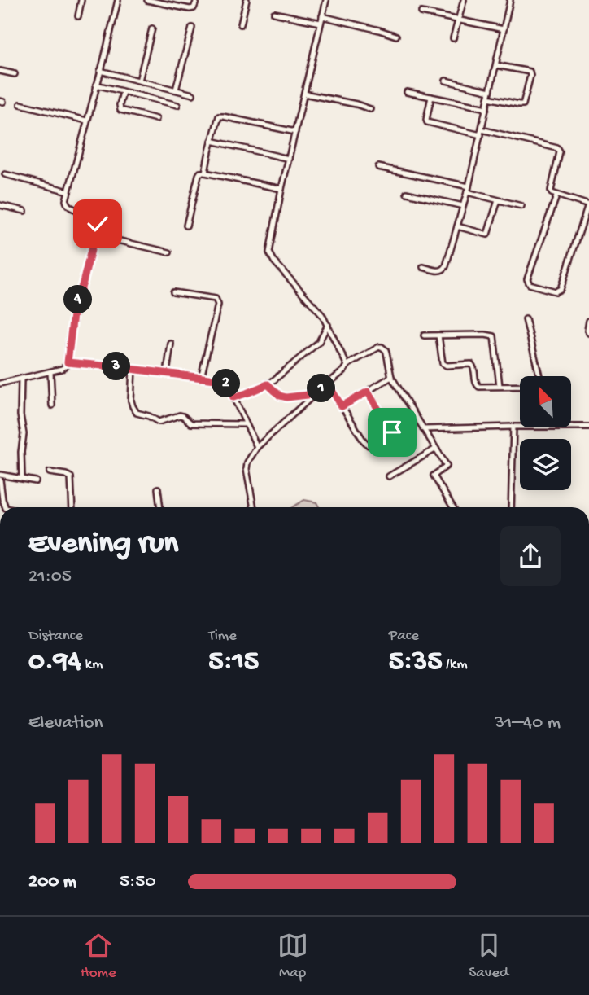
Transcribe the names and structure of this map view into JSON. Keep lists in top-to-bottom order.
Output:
{
  "north": "top left",
  "page": {
    "pins": [
      "4",
      "3",
      "2",
      "1"
    ],
    "heading": ["Evening run", "21:05"],
    "stats": [
      ["Distance", "0.94 km"],
      ["Time", "5:15"],
      ["Pace", "5:35 /km"]
    ],
    "chart": ["Elevation", "31–40 m"],
    "list": [
      {
        "name": "200 m",
        "note": "5:50"
      }
    ],
    "tabs": ["Home", "Map", "Saved"]
  }
}
